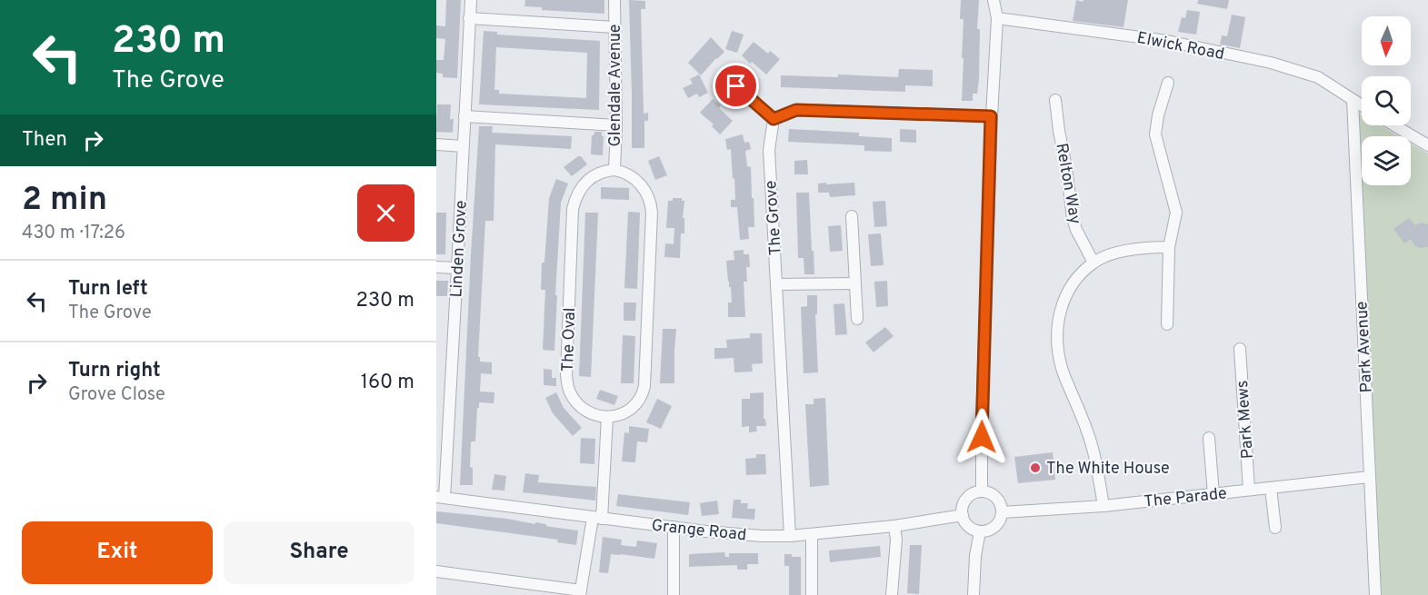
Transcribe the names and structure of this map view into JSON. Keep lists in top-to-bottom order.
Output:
{
  "streets": {
    "street": [
      "Elwick Road",
      "Glendale Avenue",
      "Relton Way",
      "The Grove",
      "Linden Grove",
      "The Oval",
      "Park Avenue",
      "Park Mews",
      "The Parade",
      "Grange Road"
    ]
  },
  "crossings": [
    ["Elwick Road", "Park Avenue"],
    ["Glendale Avenue", "The Oval"],
    ["The Grove", "Grange Road"],
    ["Linden Grove", "Grange Road"],
    ["Park Avenue", "The Parade"],
    ["Park Mews", "The Parade"],
    ["The Parade", "Grange Road"]
  ],
  "places": ["The White House"],
  "north": "bottom",
  "page": {
    "turn": ["230 m", "The Grove"],
    "then": "Then",
    "heading": ["2 min", "430 m · 17:26"],
    "list": [
      {
        "name": "Turn left",
        "note": "The Grove",
        "value": "230 m"
      },
      {
        "name": "Turn right",
        "note": "Grove Close",
        "value": "160 m"
      }
    ],
    "buttons": ["Exit", "Share"]
  }
}
